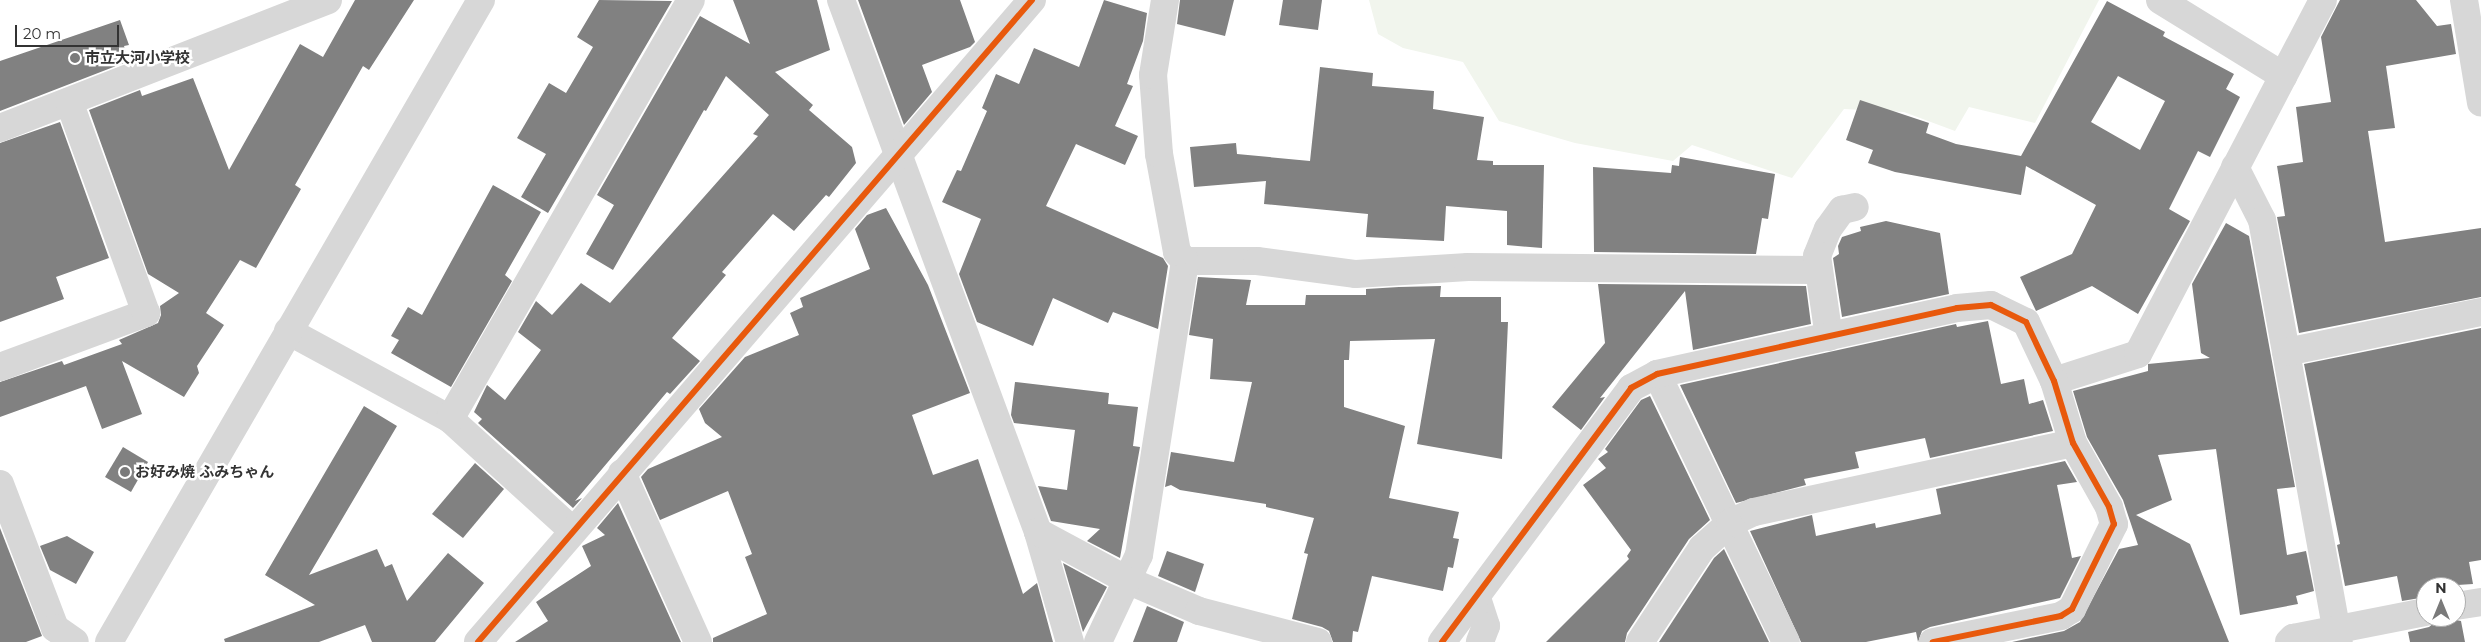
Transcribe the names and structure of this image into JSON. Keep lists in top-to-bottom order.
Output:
{
  "places": ["市立大河小学校", "お好み焼 ふみちゃん"],
  "scale_bar": "20 m",
  "north": "top"
}
